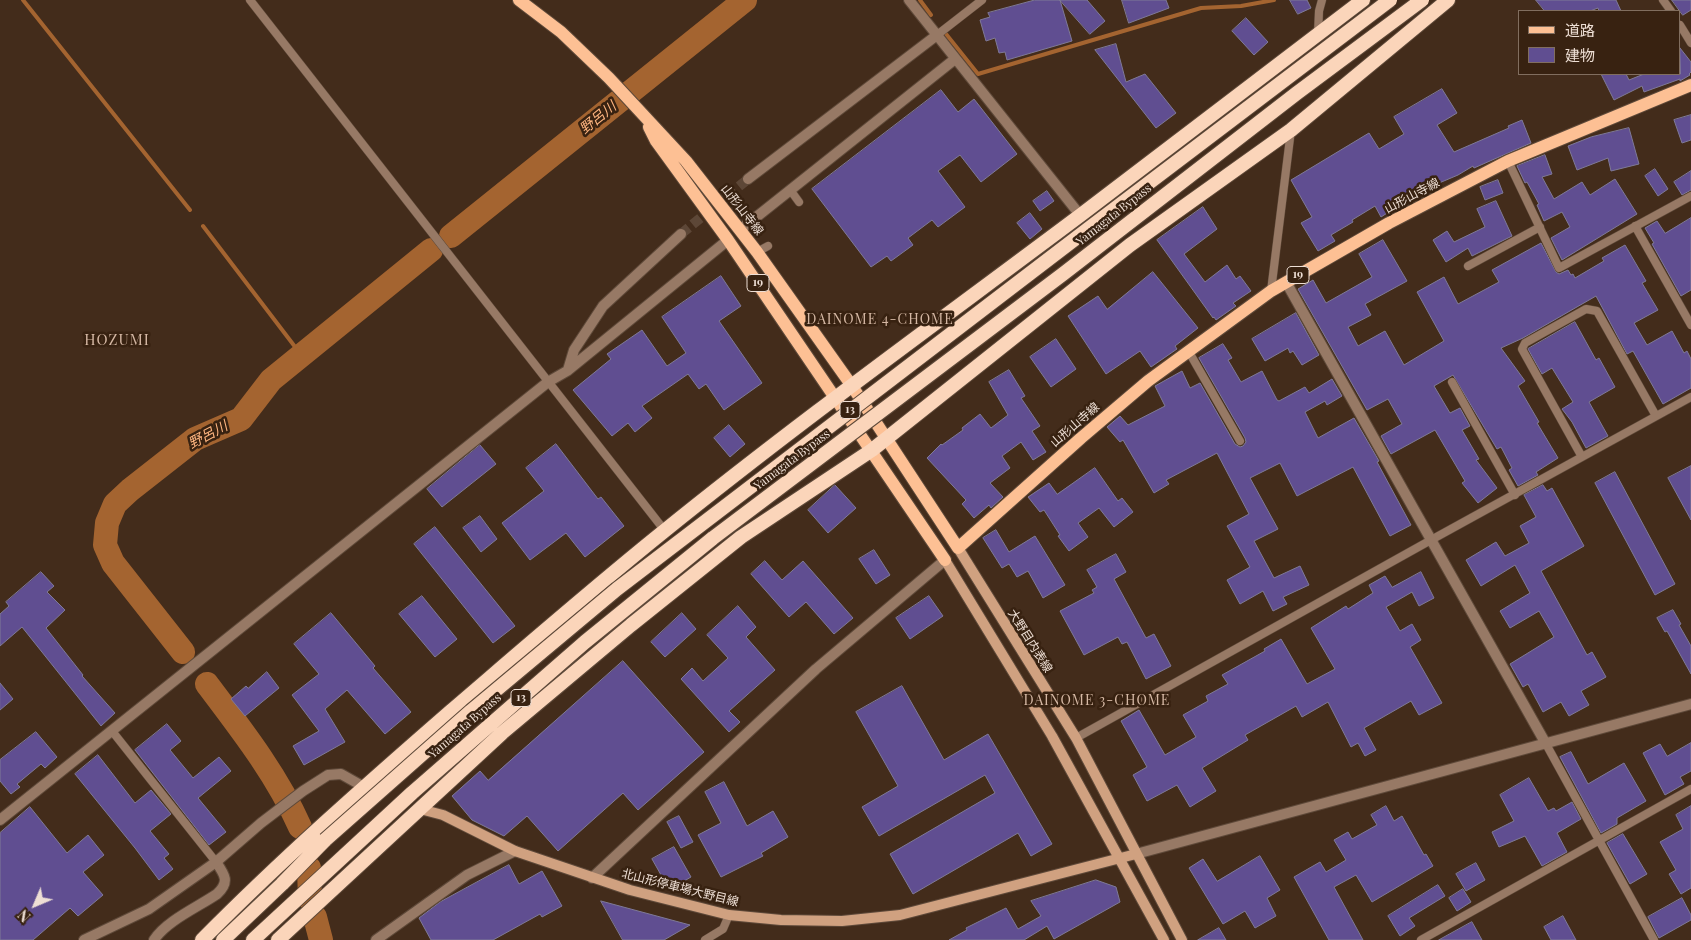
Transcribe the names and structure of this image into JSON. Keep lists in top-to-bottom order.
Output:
{
  "streets": {
    "highway": ["Yamagata Bypass", "13"],
    "main road": [
      "山形山寺線",
      "19",
      "大野目内表線",
      "北山形停車場大野目線"
    ]
  },
  "crossings": [
    ["山形山寺線", "大野目内表線"],
    ["大野目内表線", "北山形停車場大野目線"]
  ],
  "districts": ["DAINOME 4-CHOME", "HOZUMI", "DAINOME 3-CHOME"],
  "water": ["野呂川"],
  "legend": ["道路", "建物"],
  "north": "bottom left"
}
